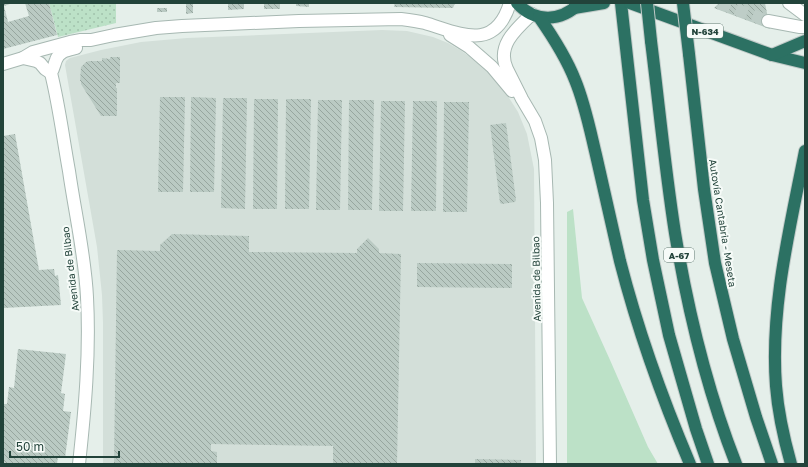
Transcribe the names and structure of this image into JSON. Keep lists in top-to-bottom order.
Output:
{
  "streets": {
    "highway": ["N-634", "Autovía Cantabria - Meseta", "A-67"],
    "street": ["Avenida de Bilbao"]
  },
  "crossings": [
    ["N-634", "A-67"]
  ],
  "scale_bar": "50 m"
}
